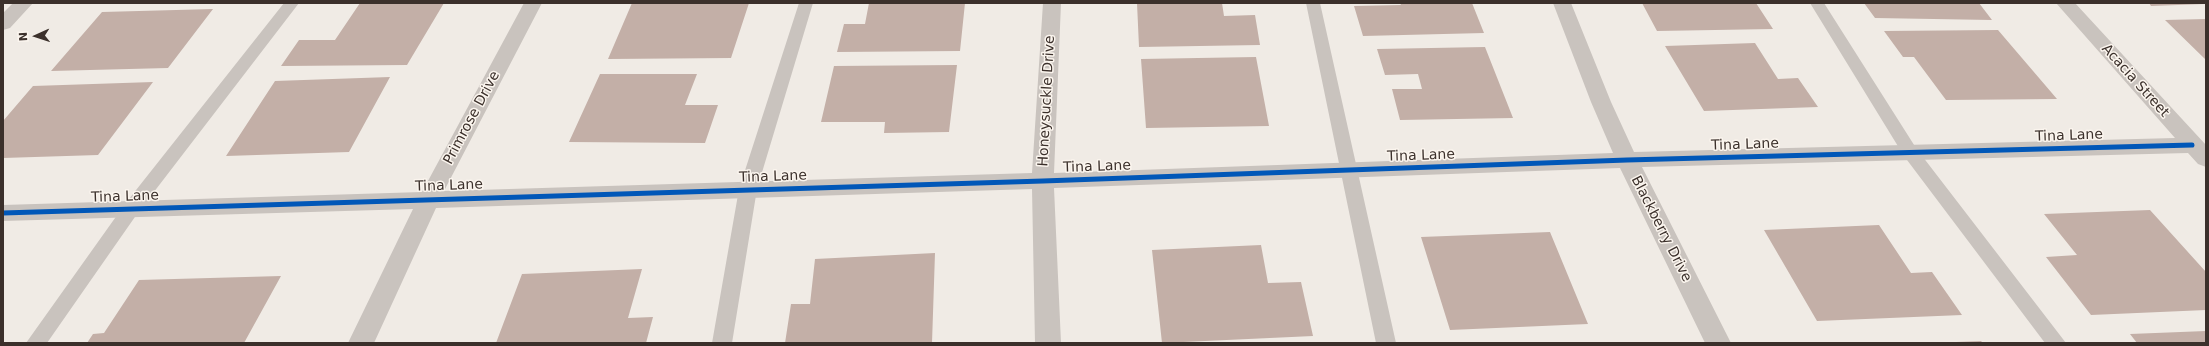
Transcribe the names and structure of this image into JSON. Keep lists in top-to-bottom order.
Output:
{
  "streets": {
    "street": [
      "Acacia Street",
      "Honeysuckle Drive",
      "Primrose Drive",
      "Tina Lane",
      "Blackberry Drive"
    ]
  },
  "crossings": [
    ["Acacia Street", "Tina Lane"],
    ["Honeysuckle Drive", "Tina Lane"],
    ["Primrose Drive", "Tina Lane"],
    ["Tina Lane", "Blackberry Drive"]
  ],
  "north": "left"
}
